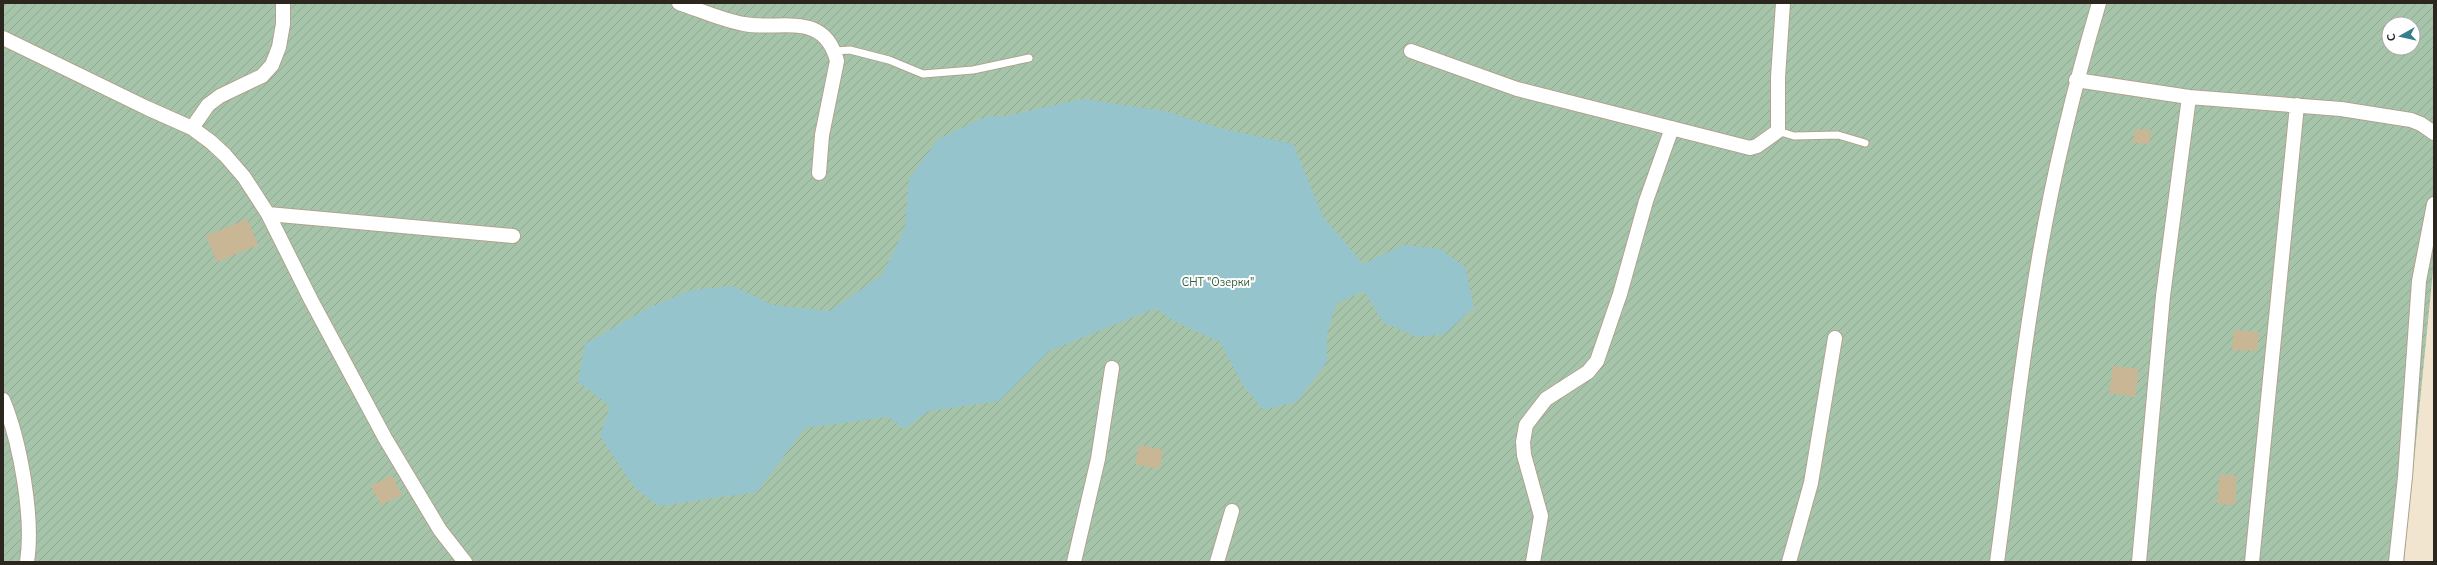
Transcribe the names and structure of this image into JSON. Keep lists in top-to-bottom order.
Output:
{
  "parks": ["СНТ \"Озерки\""],
  "north": "left"
}
